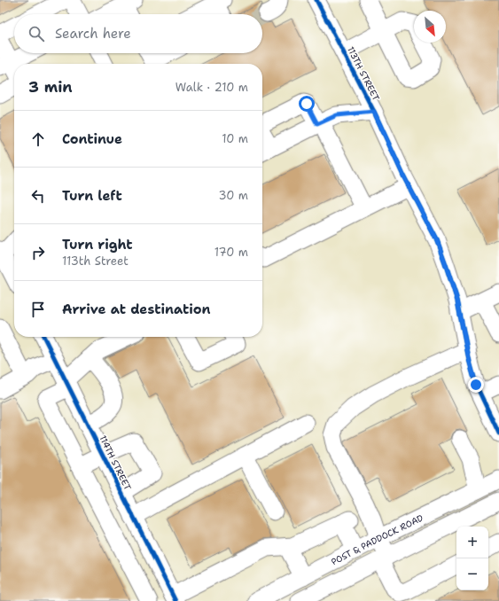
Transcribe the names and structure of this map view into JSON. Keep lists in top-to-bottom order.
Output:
{
  "streets": {
    "street": ["113TH STREET", "114TH STREET", "POST & PADDOCK ROAD"]
  },
  "north": "bottom right",
  "page": {
    "search": "Search here",
    "heading": ["3 min", "Walk · 210 m"],
    "list": [
      ["Continue", "10 m"],
      ["Turn left", "30 m"],
      ["Turn right", "113th Street", "170 m"],
      "Arrive at destination"
    ],
    "map_buttons": ["+", "−"]
  }
}
